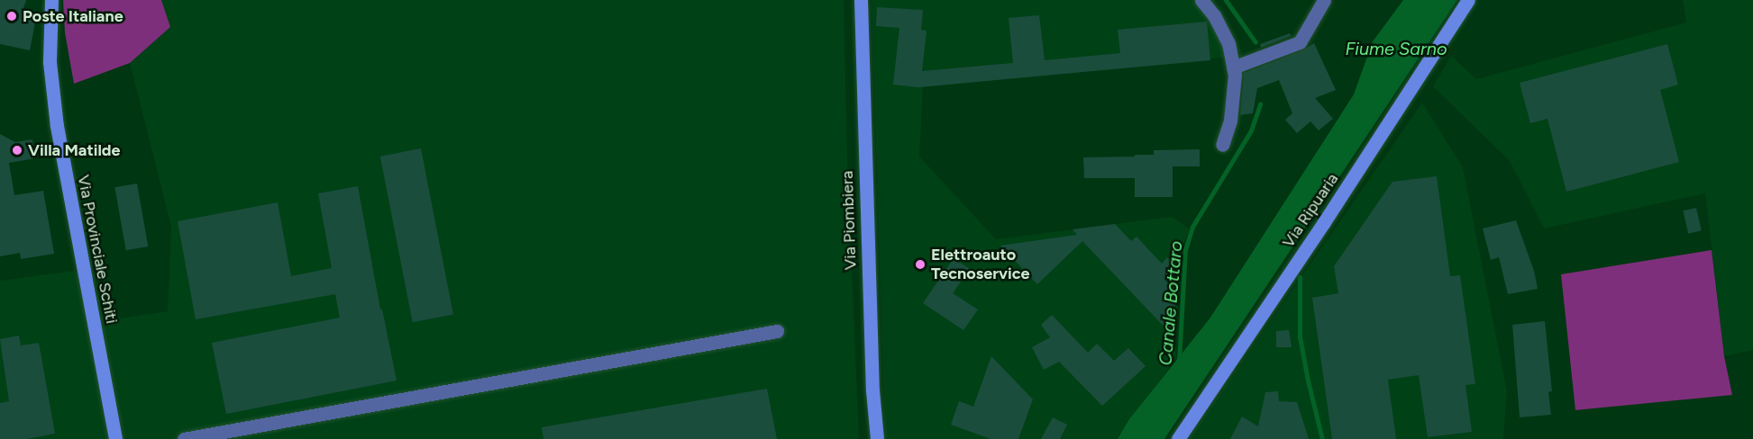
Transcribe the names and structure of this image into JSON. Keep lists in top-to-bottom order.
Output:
{
  "streets": {
    "street": ["Via Ripuaria", "Via Piombiera", "Via Provinciale Schiti"]
  },
  "water": ["Fiume Sarno", "Canale Bottaro"],
  "places": ["Poste Italiane", "Villa Matilde", "Elettroauto Tecnoservice"]
}
